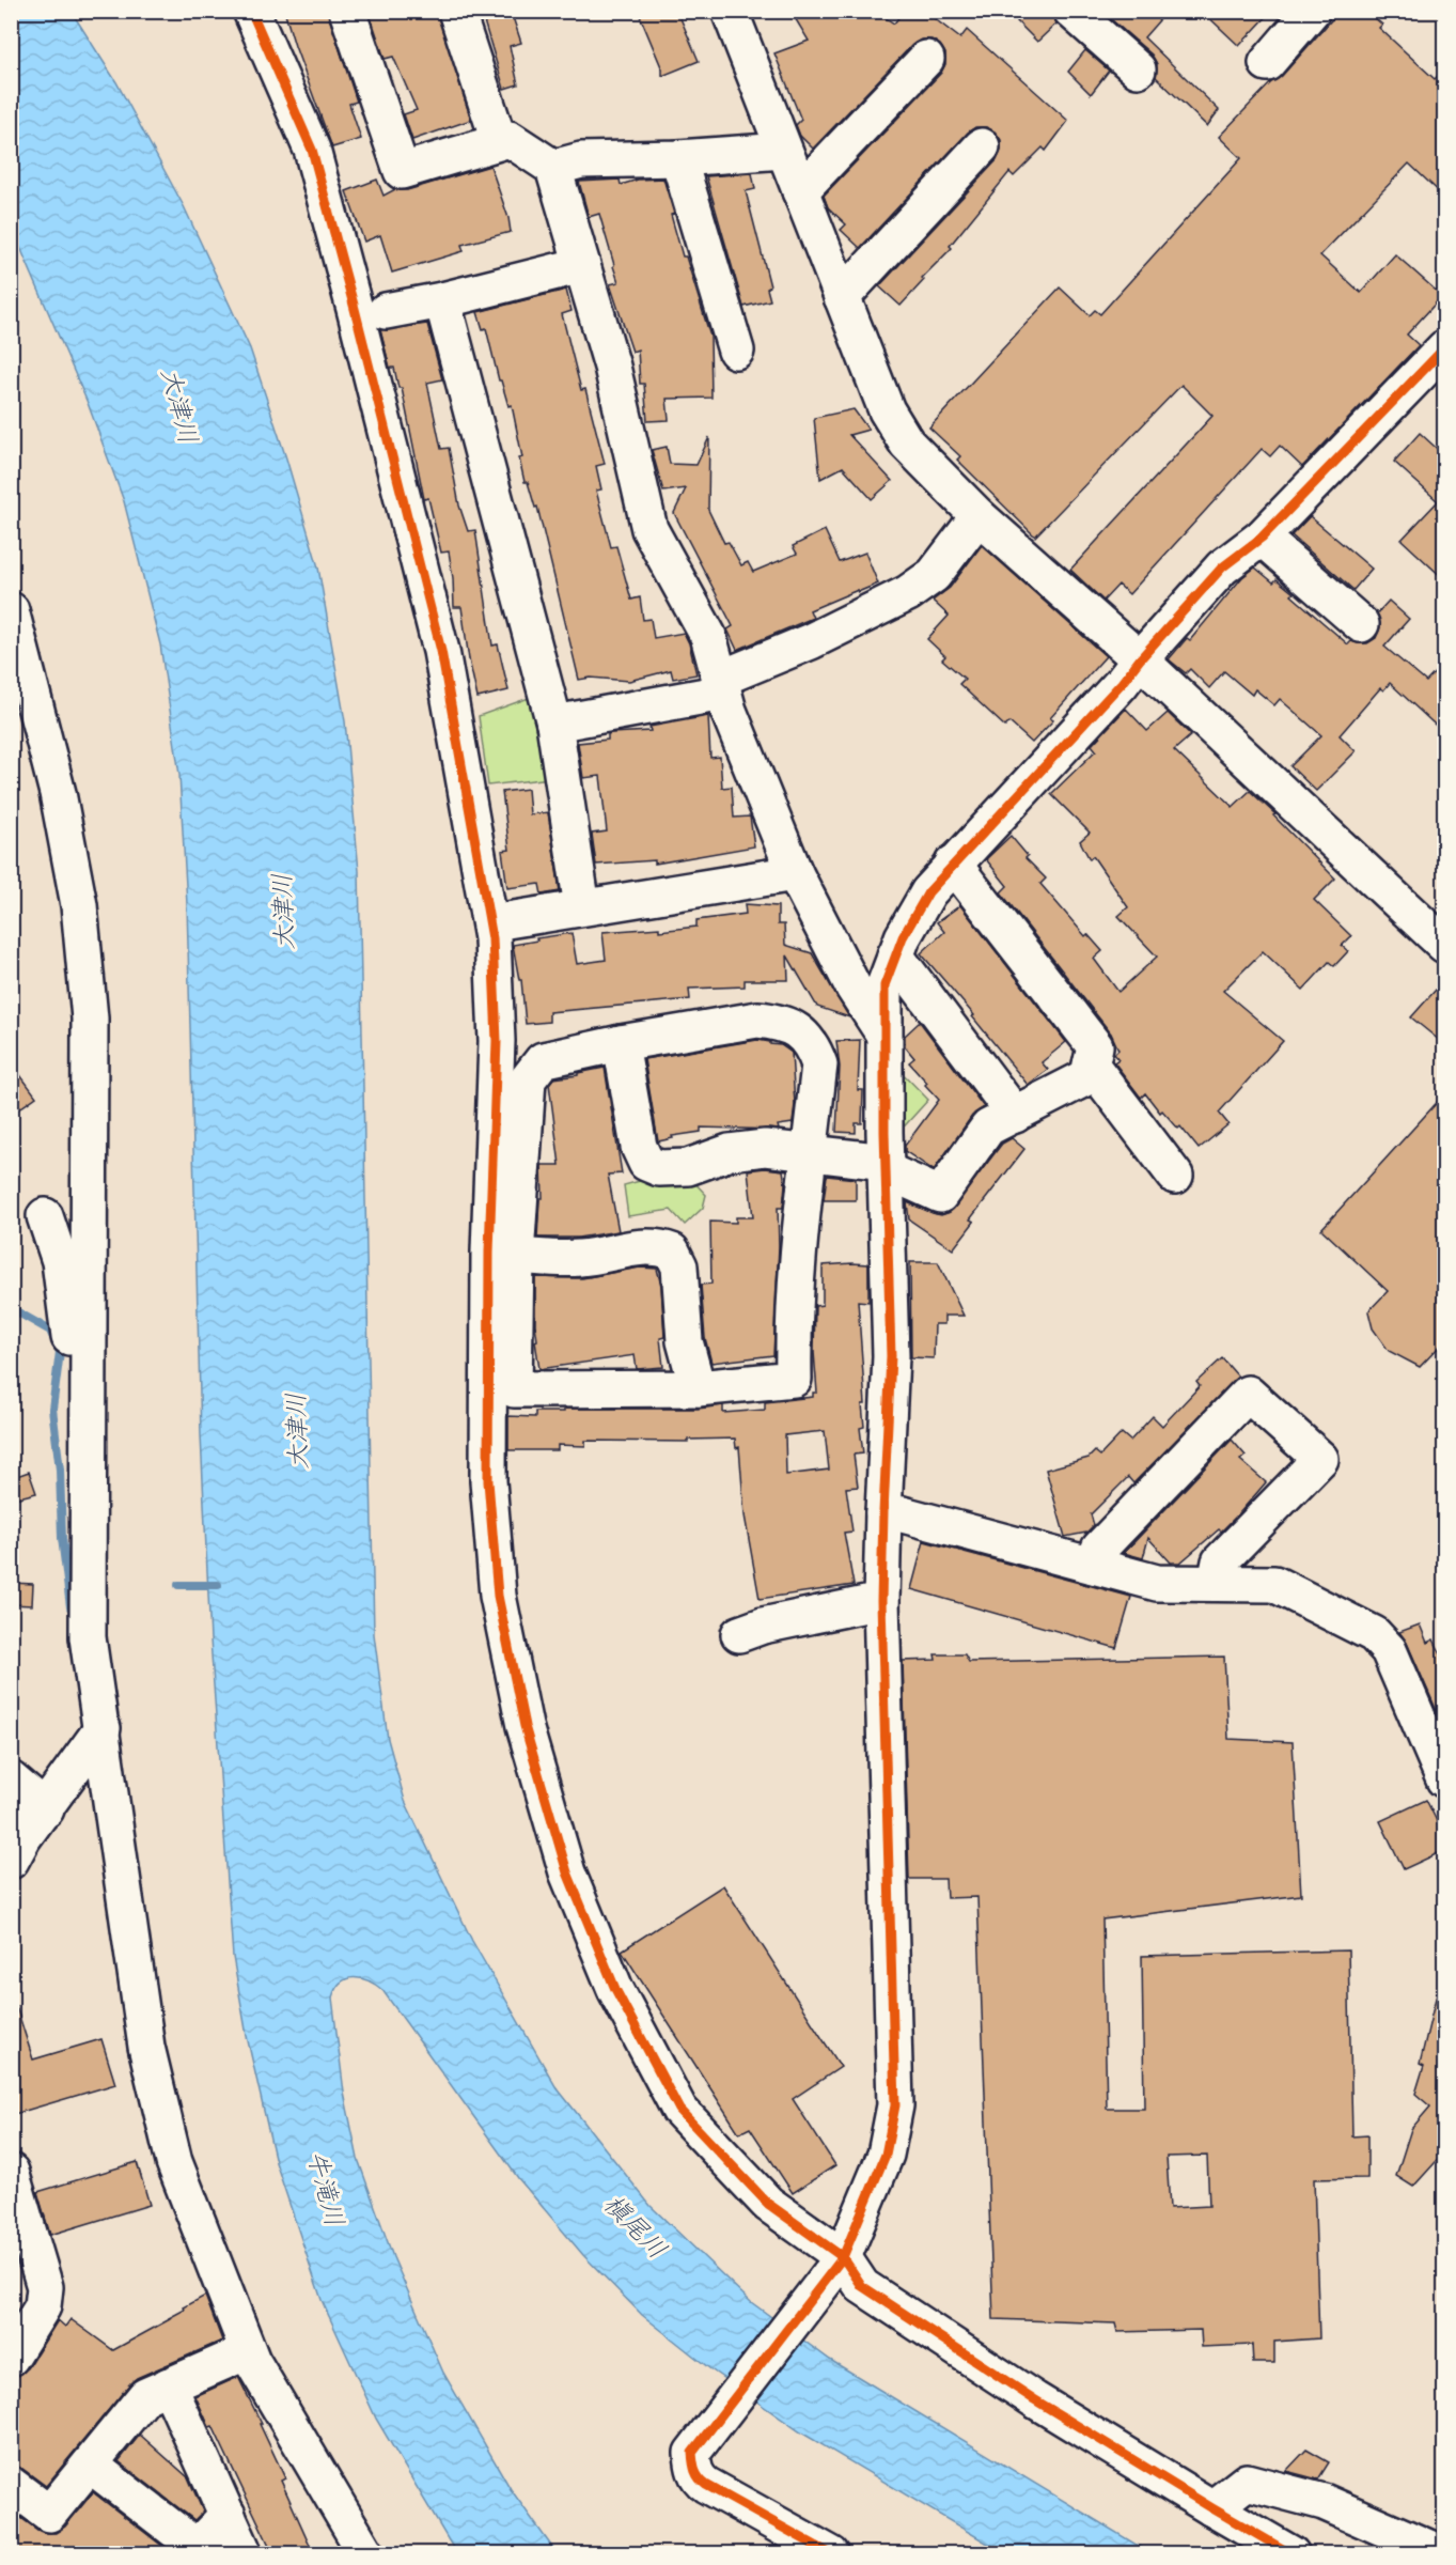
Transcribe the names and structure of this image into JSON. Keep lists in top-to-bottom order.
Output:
{
  "water": ["大津川", "牛滝川", "槇尾川"]
}
